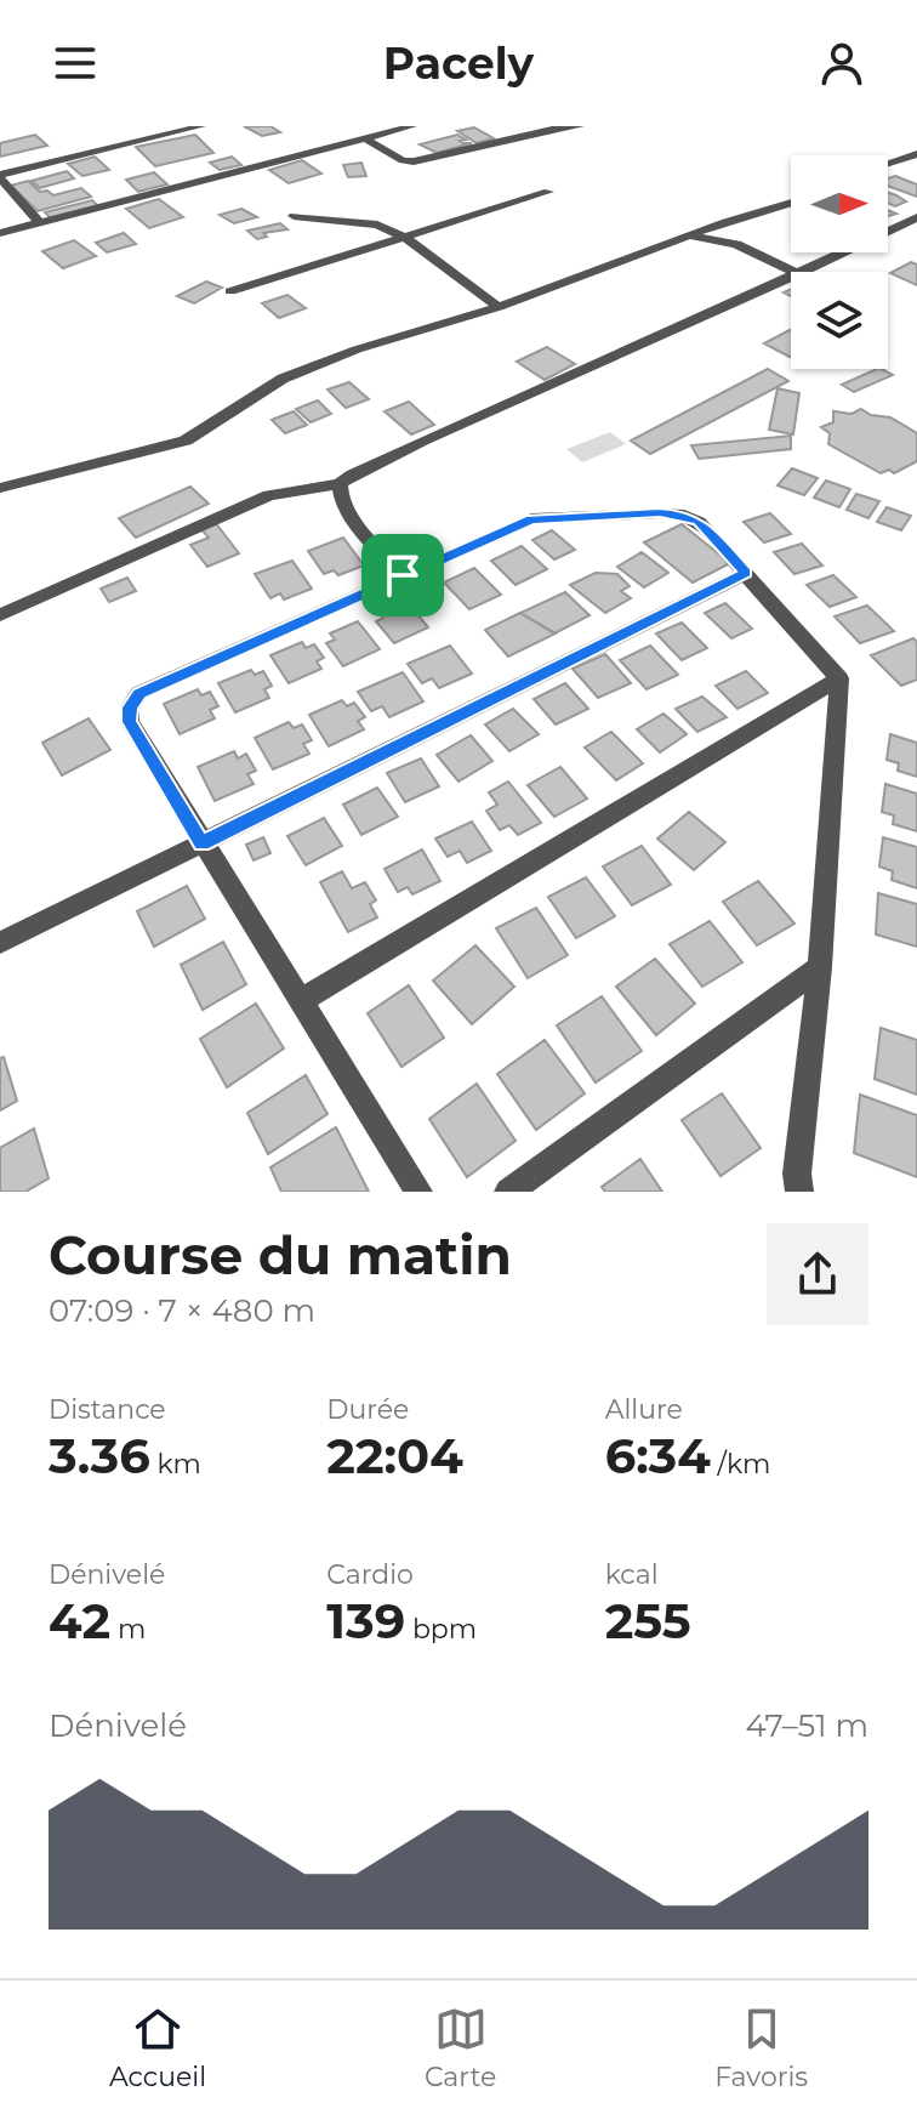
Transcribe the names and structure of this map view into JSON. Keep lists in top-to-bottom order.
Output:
{
  "north": "right",
  "page": {
    "header": "Pacely",
    "heading": ["Course du matin", "07:09 · 7 × 480 m"],
    "stats": [
      ["Distance", "3.36 km"],
      ["Durée", "22:04"],
      ["Allure", "6:34 /km"],
      ["Dénivelé", "42 m"],
      ["Cardio", "139 bpm"],
      ["kcal", "255"]
    ],
    "chart": ["Dénivelé", "47–51 m"],
    "tabs": ["Accueil", "Carte", "Favoris"]
  }
}
